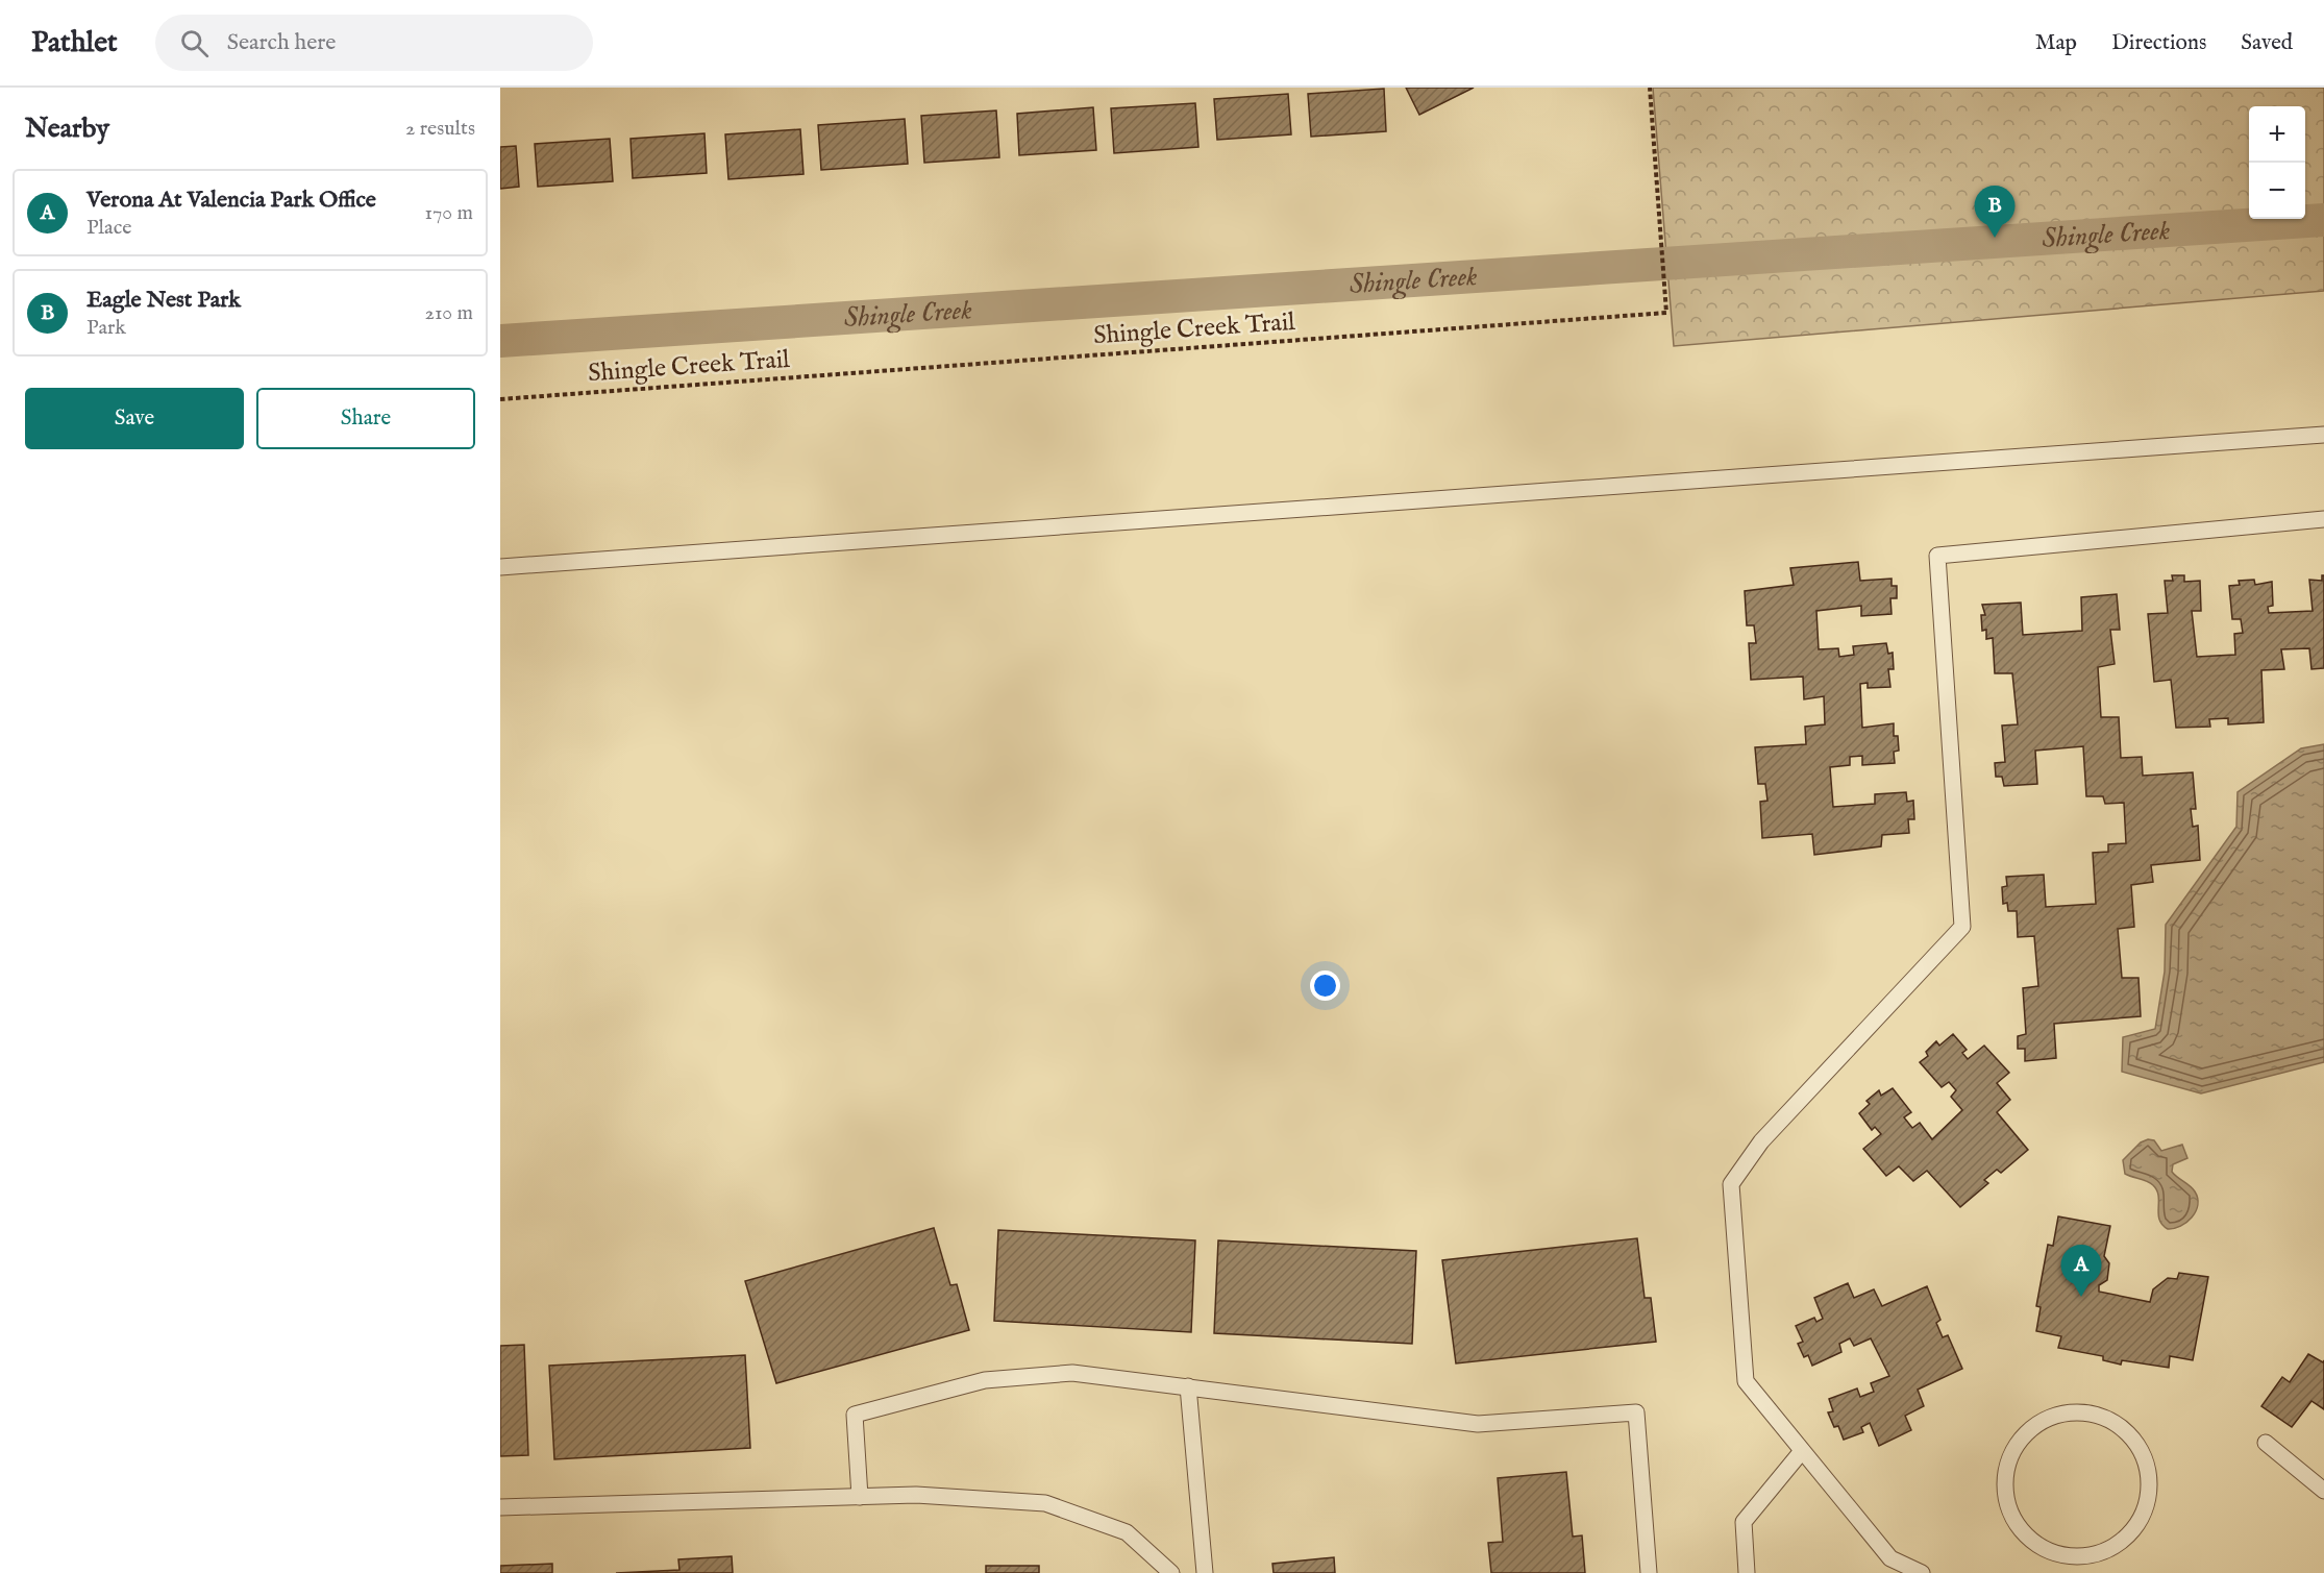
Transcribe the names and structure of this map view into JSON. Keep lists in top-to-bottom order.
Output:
{
  "streets": {
    "path": ["Shingle Creek Trail"]
  },
  "water": ["Shingle Creek"],
  "page": {
    "header": "Pathlet",
    "search": "Search here",
    "nav": ["Map", "Directions", "Saved"],
    "heading": ["Nearby", "2 results"],
    "map_buttons": ["+", "−"],
    "list": [
      {
        "mark": "A",
        "name": "Verona At Valencia Park Office",
        "note": "Place",
        "value": "170 m"
      },
      {
        "mark": "B",
        "name": "Eagle Nest Park",
        "note": "Park",
        "value": "210 m"
      }
    ],
    "pins": ["B", "A"],
    "buttons": ["Save", "Share"]
  }
}
